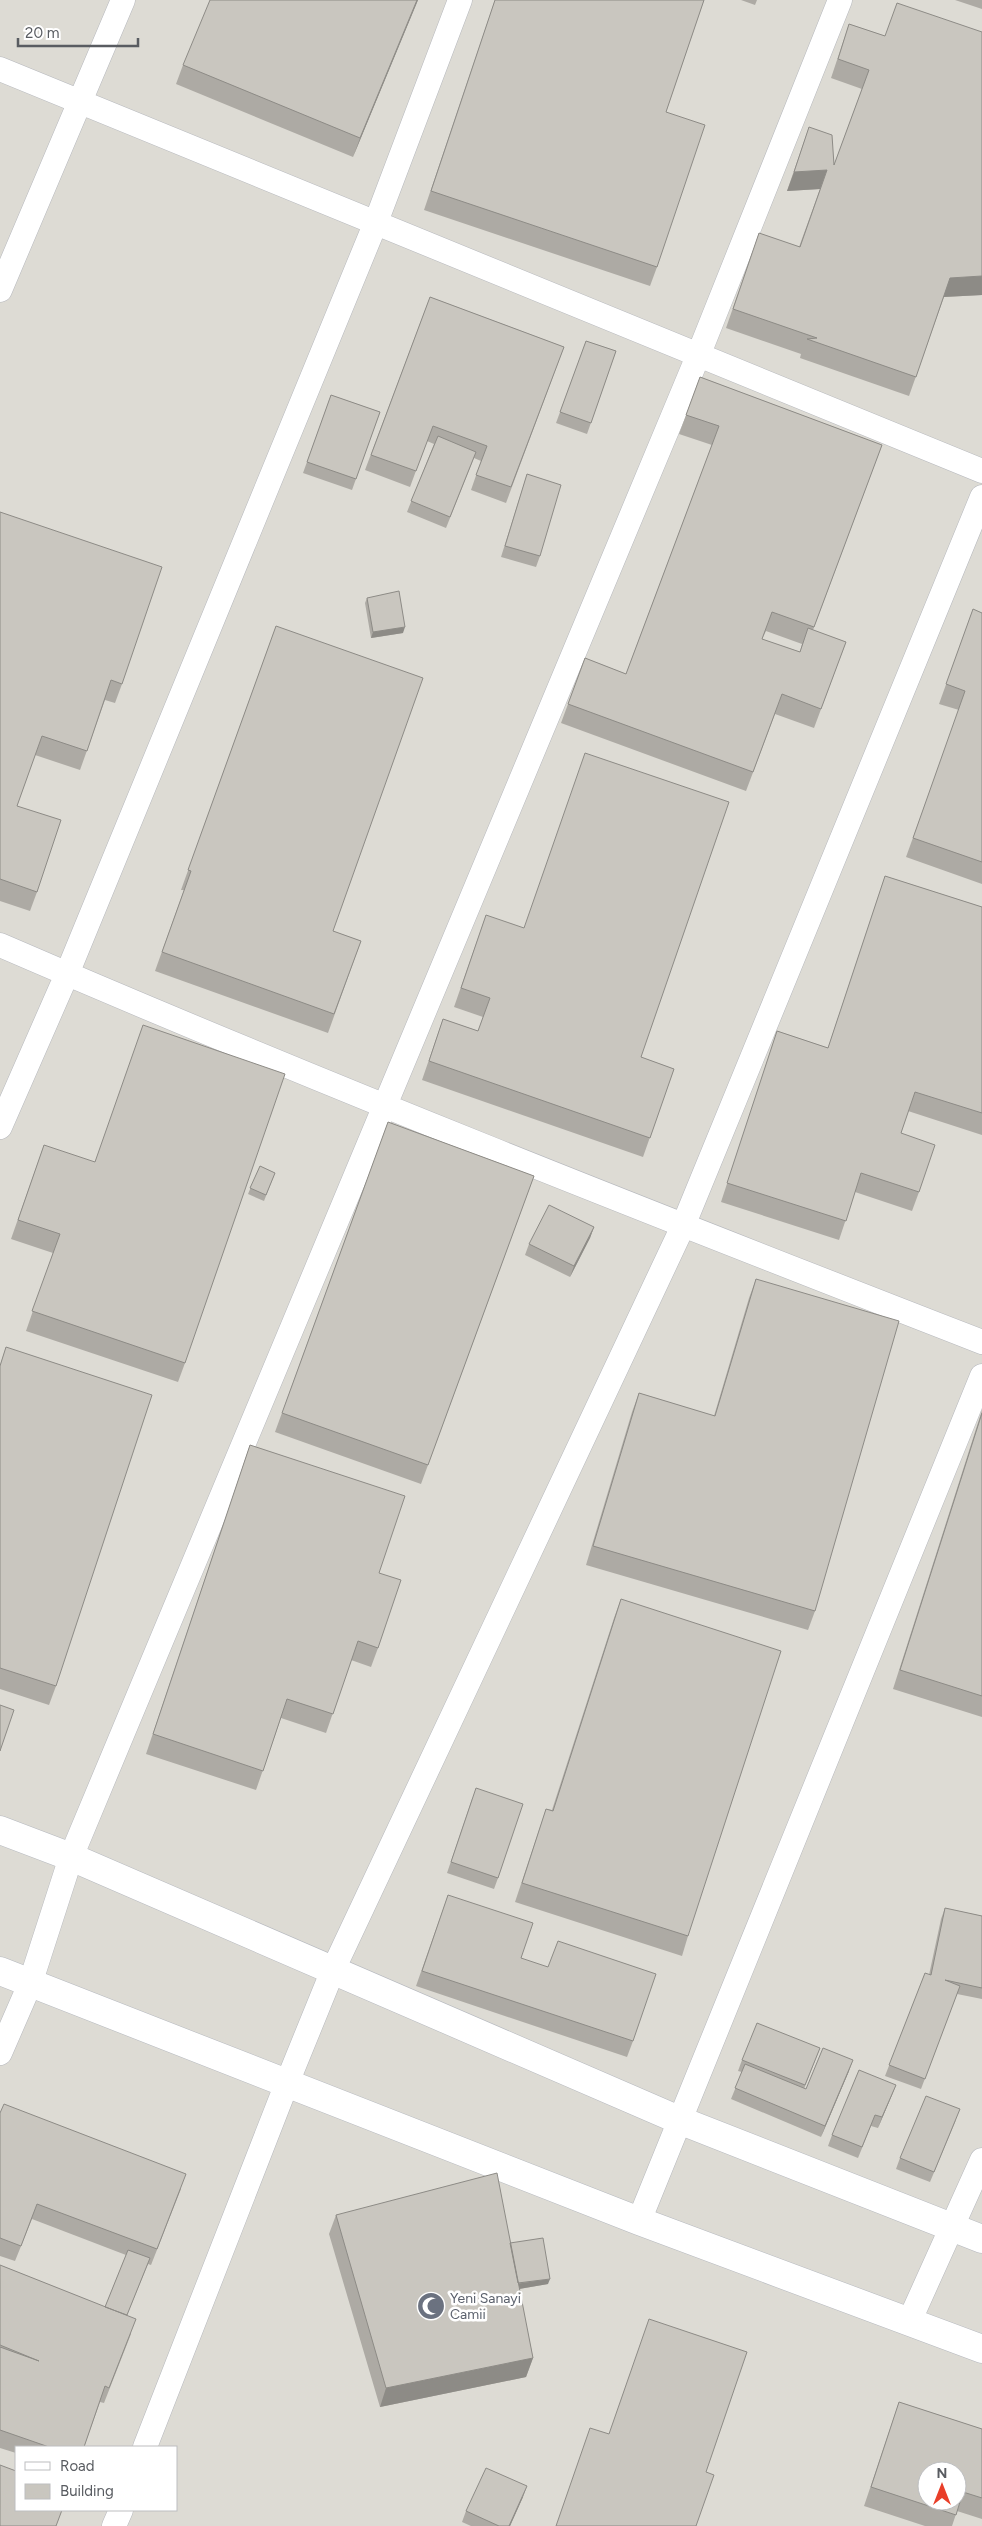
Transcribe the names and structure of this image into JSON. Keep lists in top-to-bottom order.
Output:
{
  "places": {
    "mosque": ["Yeni Sanayi Camii"]
  },
  "legend": ["Road", "Building"],
  "scale_bar": "20 m",
  "north": "top"
}
